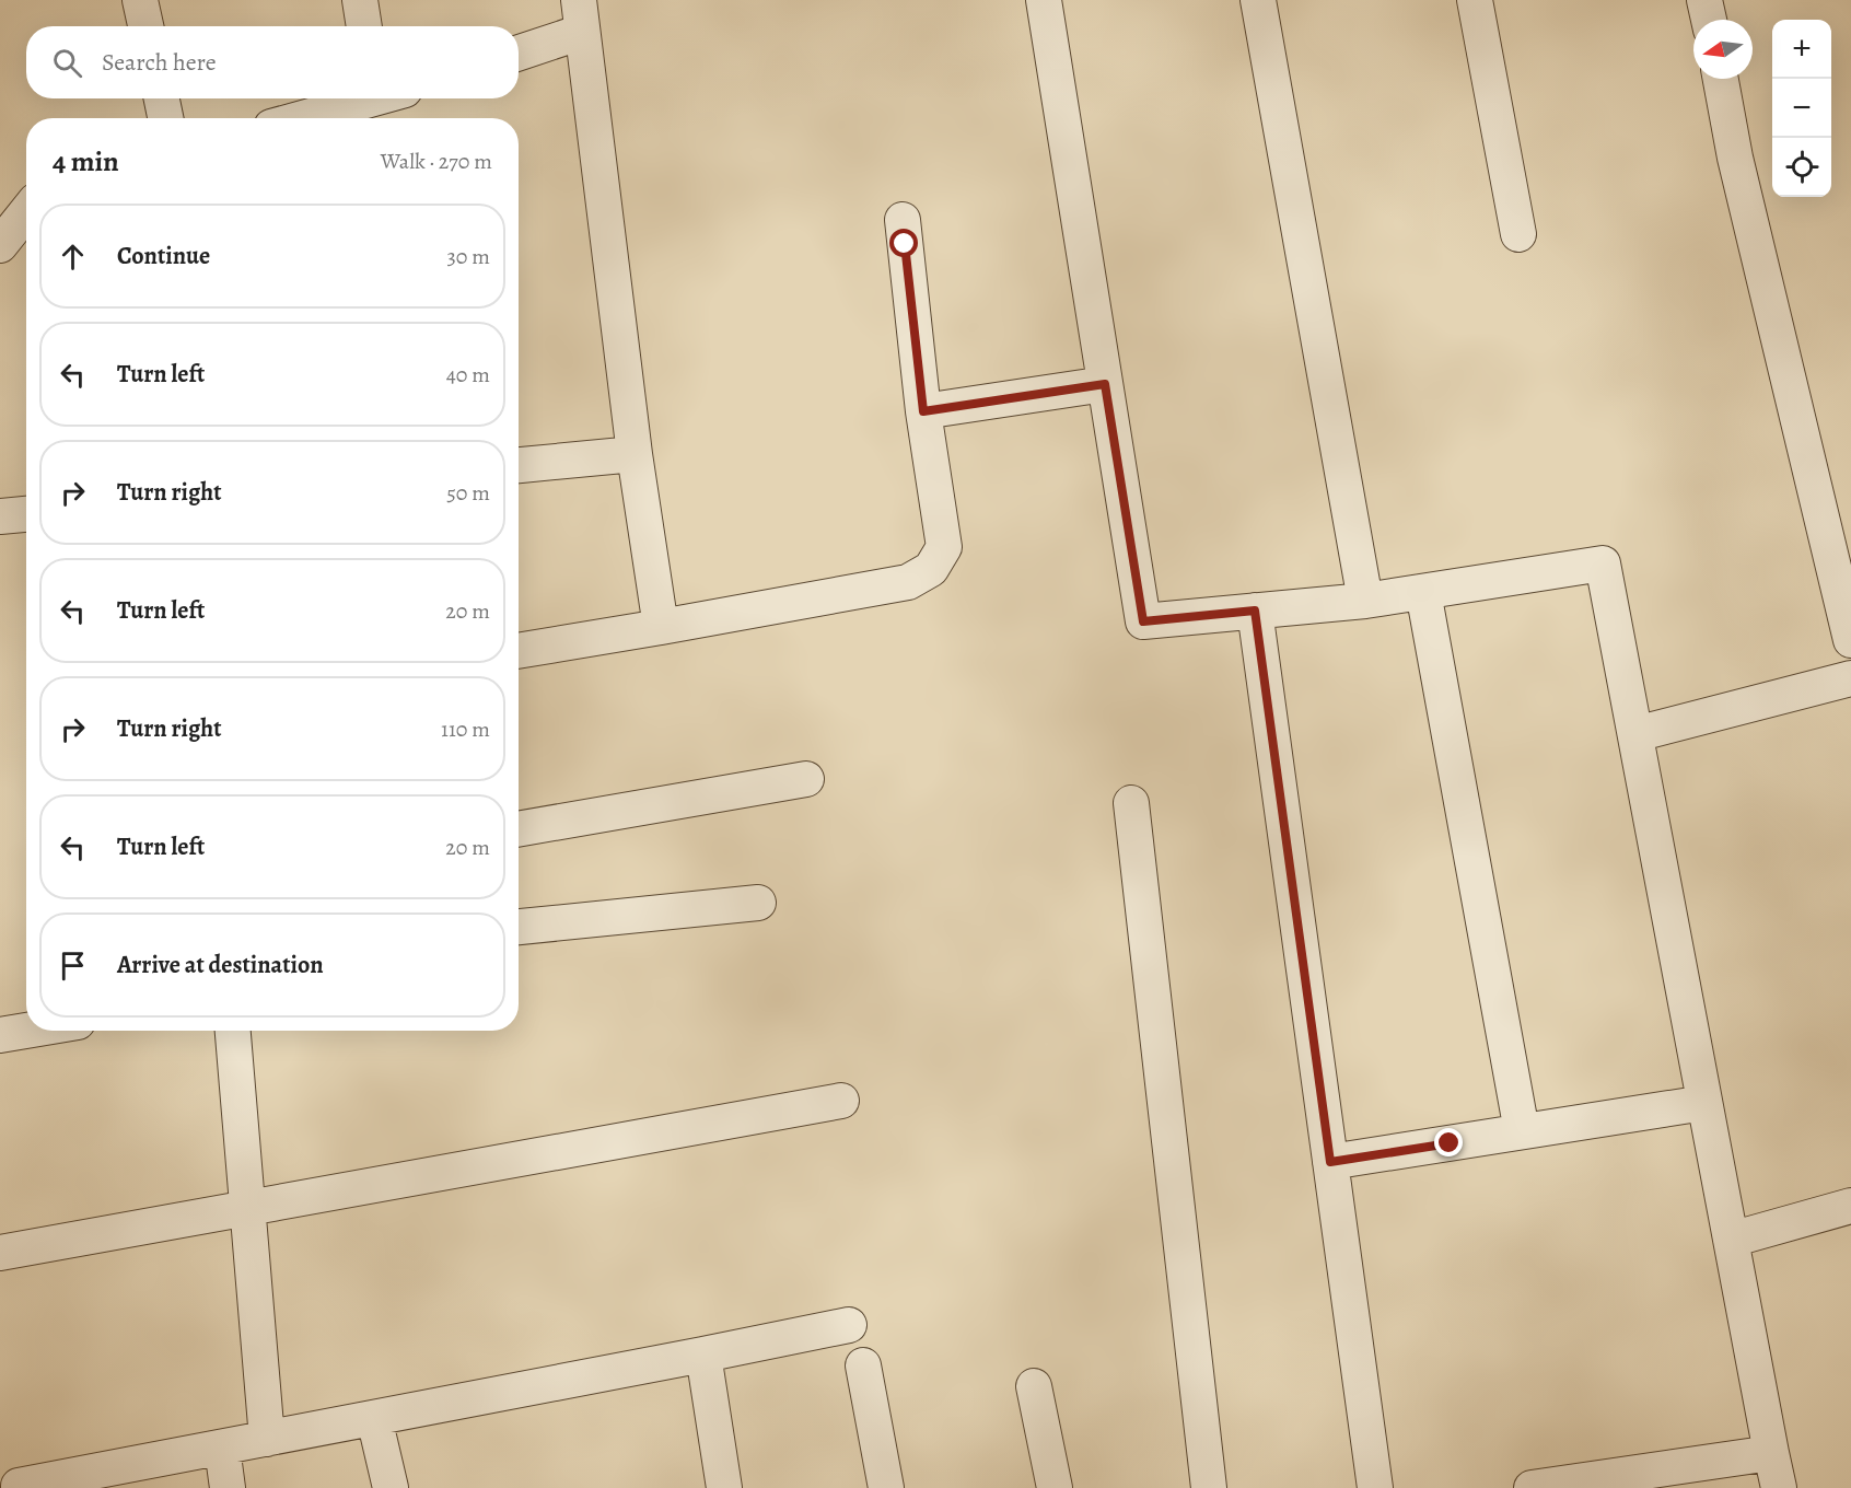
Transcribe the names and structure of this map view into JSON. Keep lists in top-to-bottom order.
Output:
{
  "north": "left",
  "page": {
    "map_buttons": ["+", "−"],
    "search": "Search here",
    "heading": ["4 min", "Walk · 270 m"],
    "list": [
      ["Continue", "30 m"],
      ["Turn left", "40 m"],
      ["Turn right", "50 m"],
      ["Turn left", "20 m"],
      ["Turn right", "110 m"],
      ["Turn left", "20 m"],
      "Arrive at destination"
    ]
  }
}
